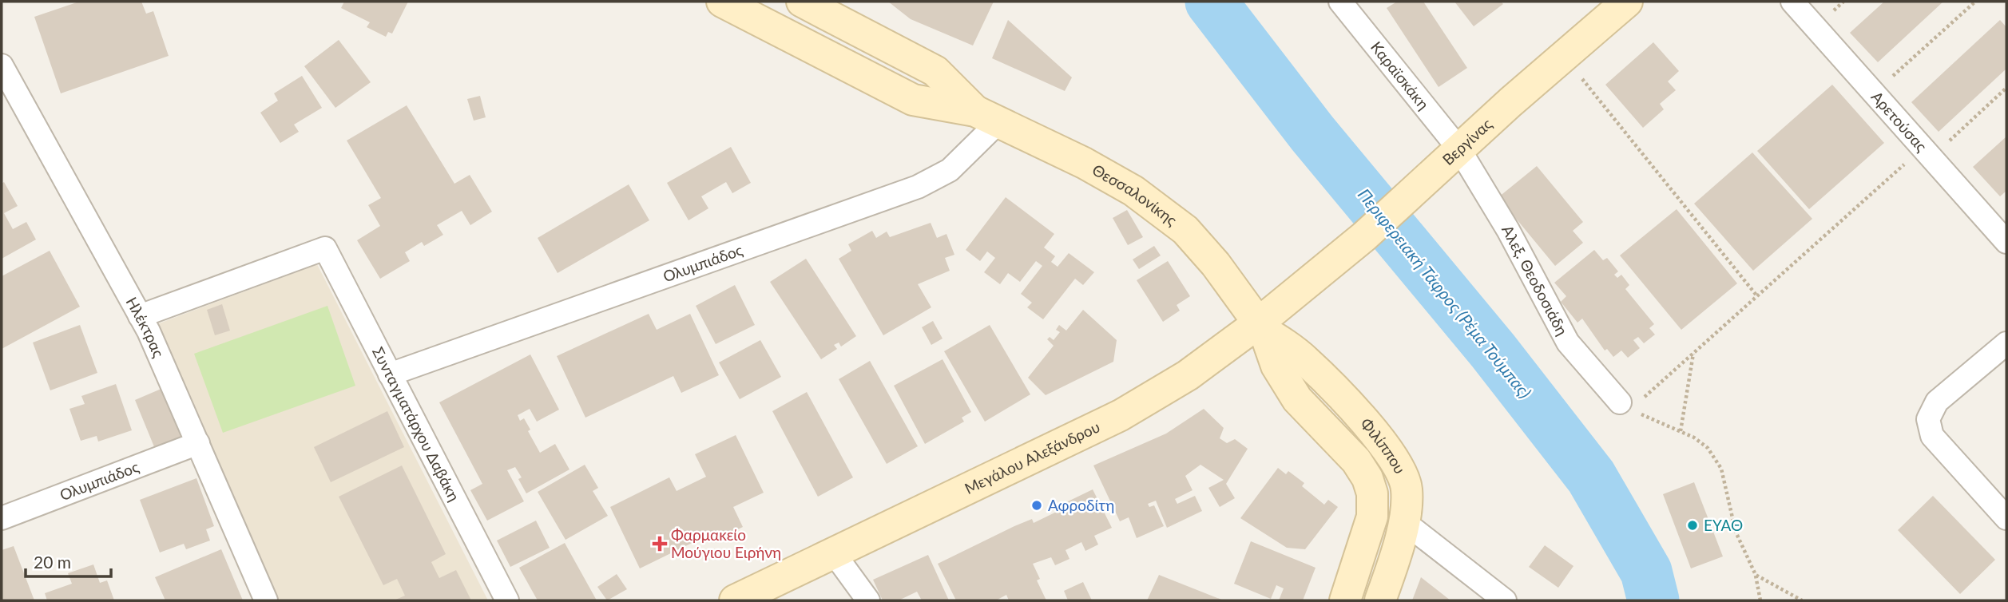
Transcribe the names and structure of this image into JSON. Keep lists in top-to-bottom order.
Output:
{
  "streets": {
    "street": [
      "Καραϊσκάκη",
      "Αρετούσας",
      "Βεργίνας",
      "Θεσσαλονίκης",
      "Ολυμπιάδος",
      "Αλεξ. Θεοδοσιάδη",
      "Ηλέκτρας",
      "Συνταγματάρχου Δαβάκη",
      "Φιλίππου",
      "Μεγάλου Αλεξάνδρου"
    ]
  },
  "crossings": [
    ["Καραϊσκάκη", "Βεργίνας"],
    ["Καραϊσκάκη", "Αλεξ. Θεοδοσιάδη"],
    ["Βεργίνας", "Αλεξ. Θεοδοσιάδη"],
    ["Βεργίνας", "Μεγάλου Αλεξάνδρου"],
    ["Θεσσαλονίκης", "Ολυμπιάδος"],
    ["Θεσσαλονίκης", "Φιλίππου"],
    ["Θεσσαλονίκης", "Μεγάλου Αλεξάνδρου"],
    ["Ολυμπιάδος", "Ηλέκτρας"],
    ["Ολυμπιάδος", "Συνταγματάρχου Δαβάκη"],
    ["Ηλέκτρας", "Συνταγματάρχου Δαβάκη"],
    ["Φιλίππου", "Μεγάλου Αλεξάνδρου"]
  ],
  "water": ["Περιφερειακή Τάφρος (Ρέμα Τούμπας)"],
  "places": {
    "other": ["Αφροδίτη", "ΕΥΑΘ"],
    "health": ["Φαρμακείο Μούγιου Ειρήνη"]
  },
  "scale_bar": "20 m"
}
